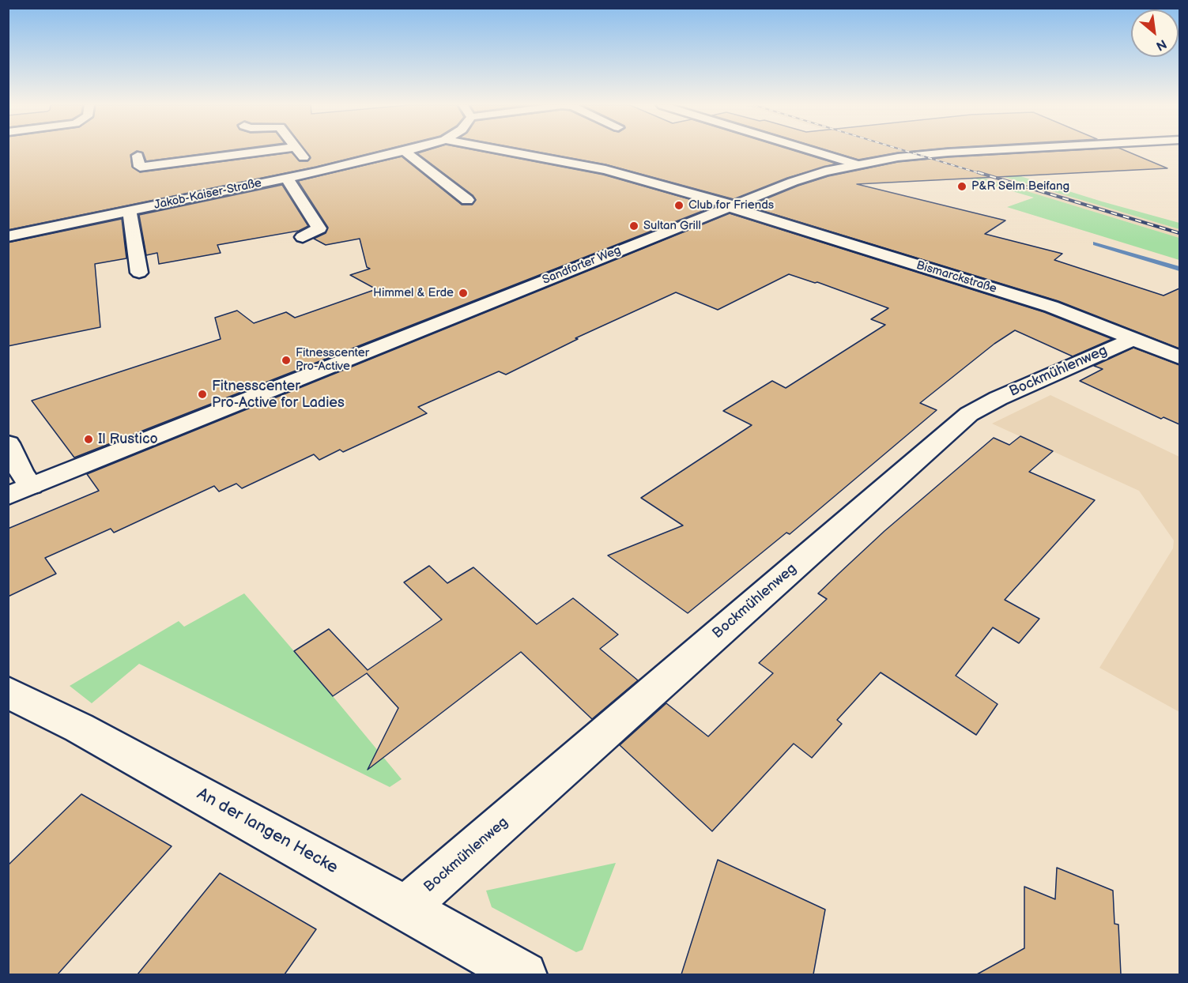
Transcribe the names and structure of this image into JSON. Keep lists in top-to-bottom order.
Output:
{
  "streets": {
    "street": [
      "Jakob-Kaiser-Straße",
      "Sandforter Weg",
      "Bismarckstraße",
      "Bockmühlenweg",
      "An der langen Hecke"
    ]
  },
  "crossings": [
    ["Sandforter Weg", "Bismarckstraße"],
    ["Bismarckstraße", "Bockmühlenweg"],
    ["Bockmühlenweg", "An der langen Hecke"]
  ],
  "places": [
    "P&R Selm Beifang",
    "Club for Friends",
    "Sultan Grill",
    "Himmel & Erde",
    "Fitnesscenter Pro-Active",
    "Fitnesscenter Pro-Active for Ladies",
    "Il Rustico"
  ],
  "north": "bottom right"
}
